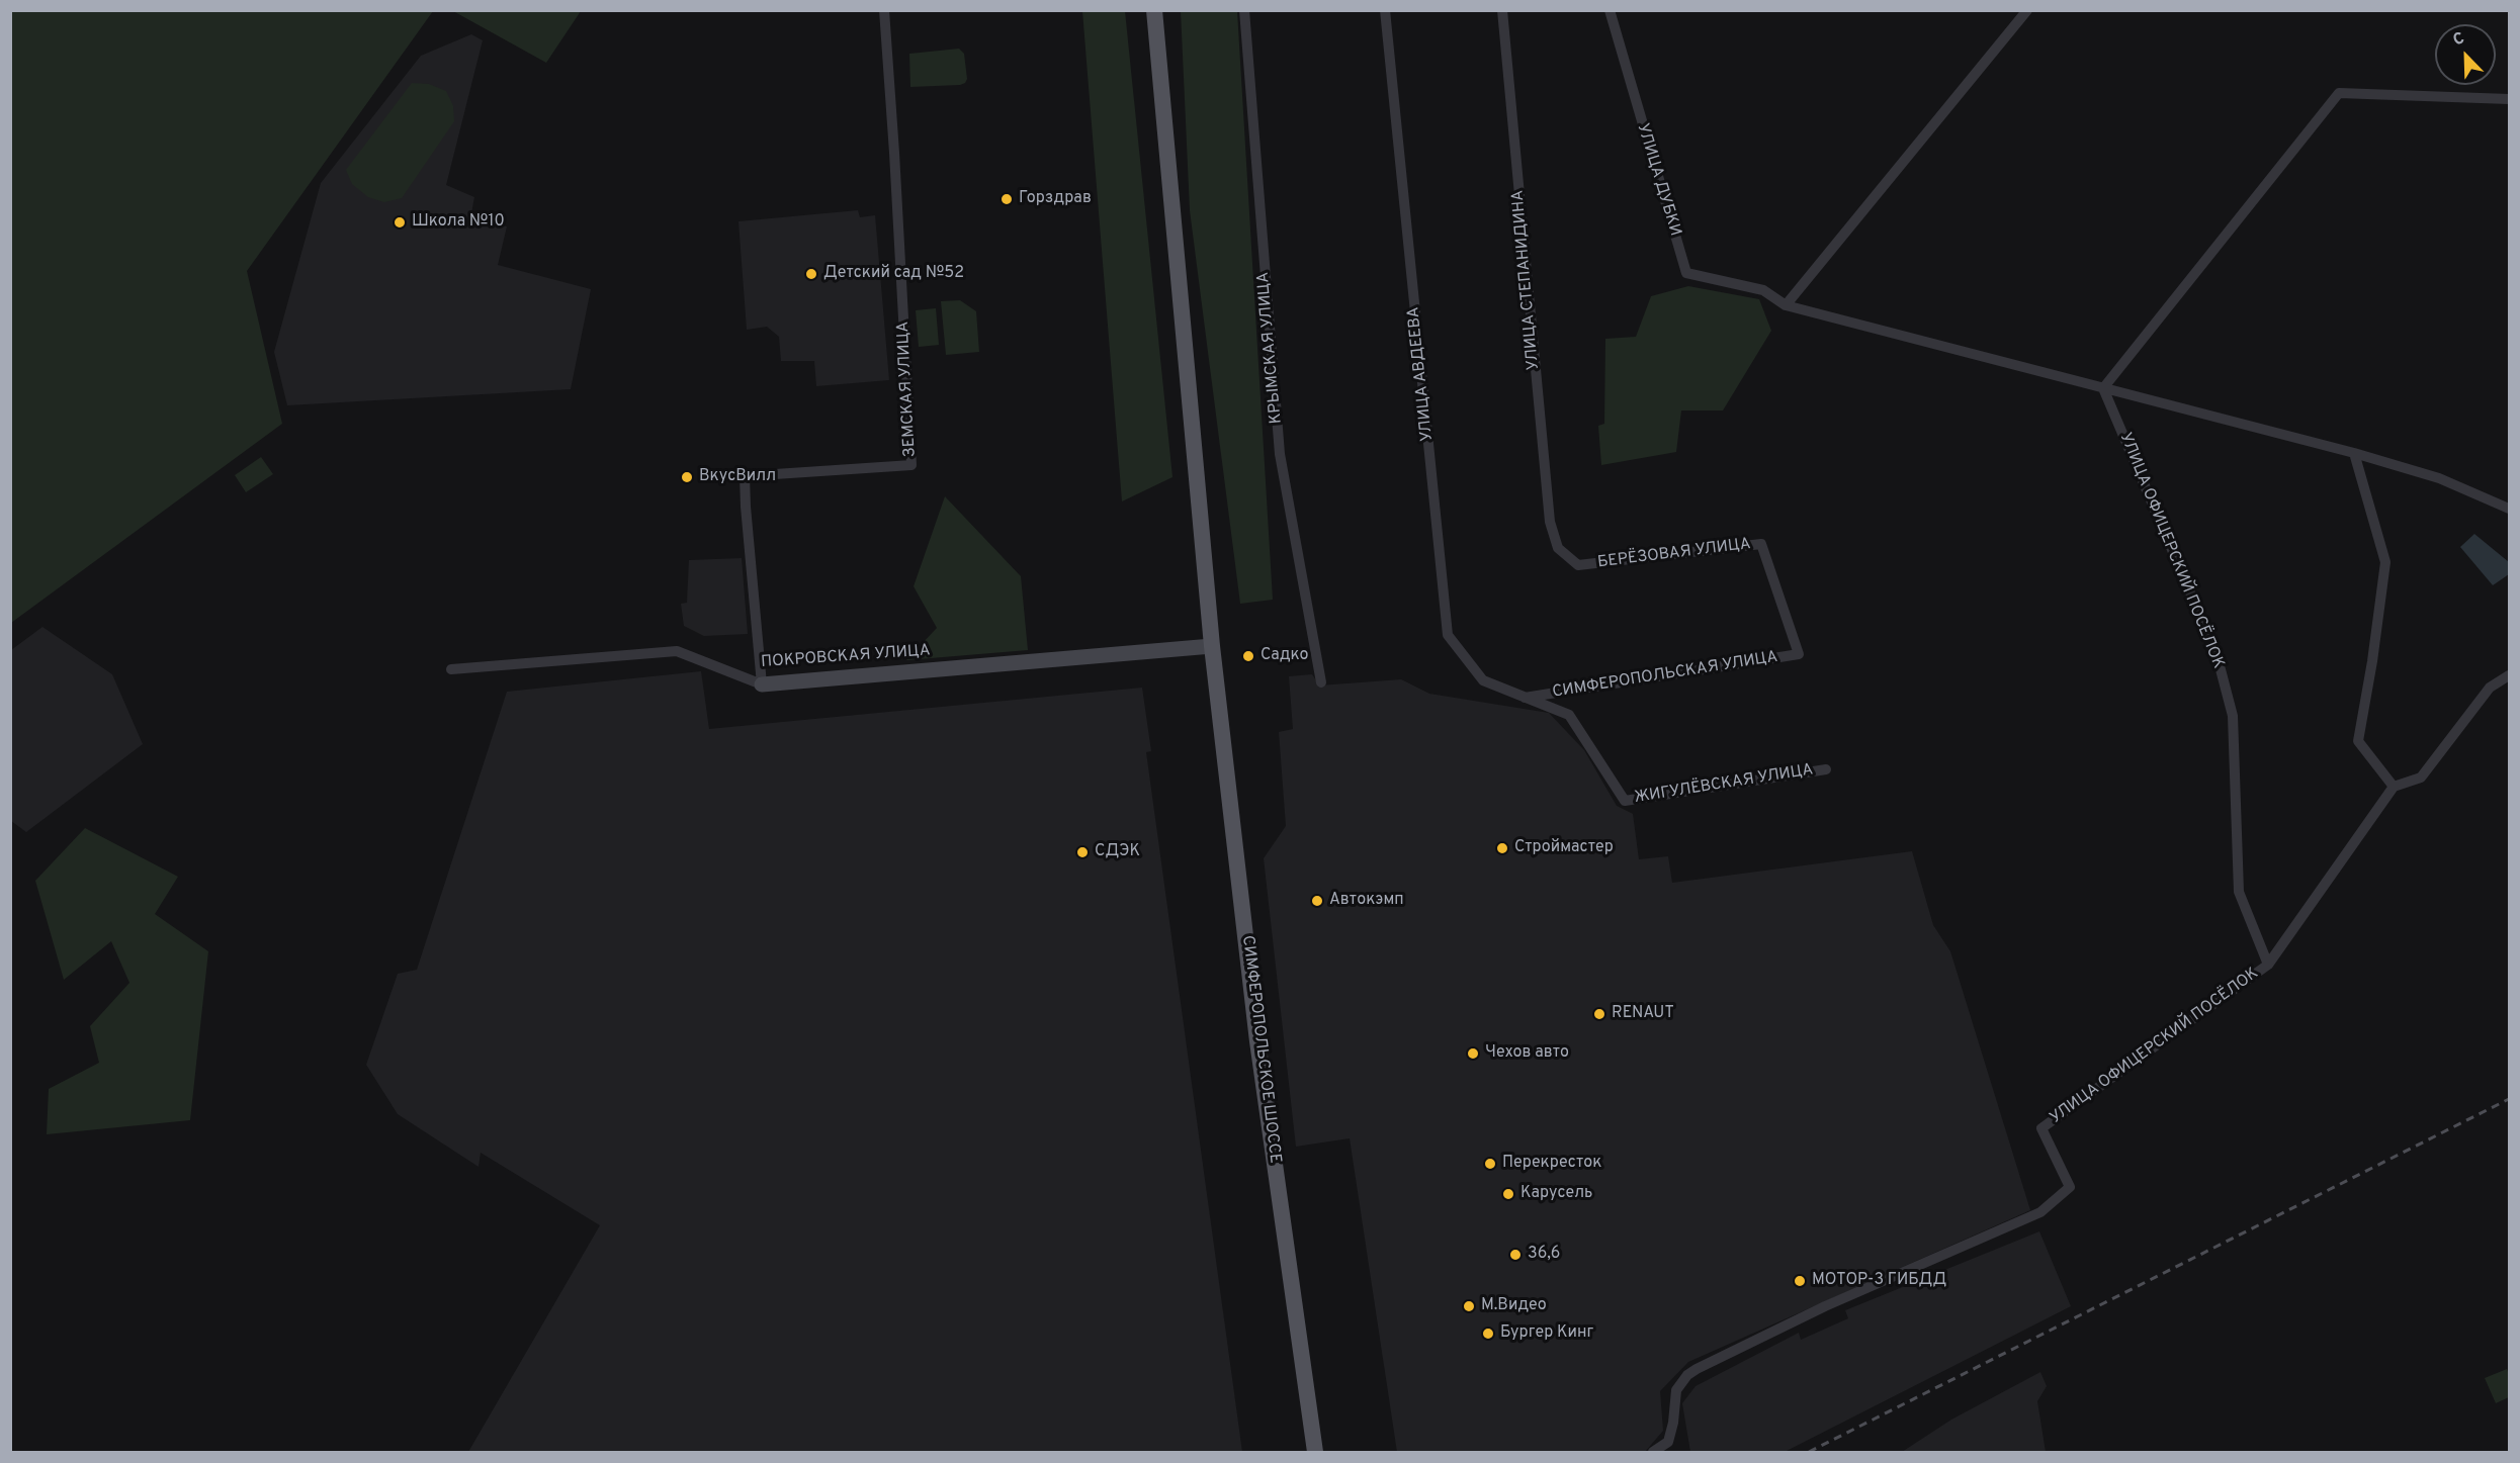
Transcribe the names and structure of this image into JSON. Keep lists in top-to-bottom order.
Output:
{
  "streets": {
    "main road": ["СИМФЕРОПОЛЬСКОЕ ШОССЕ"],
    "street": [
      "УЛИЦА ДУБКИ",
      "УЛИЦА СТЕПАНИДИНА",
      "КРЫМСКАЯ УЛИЦА",
      "УЛИЦА АВДЕЕВА",
      "ЗЕМСКАЯ УЛИЦА",
      "УЛИЦА ОФИЦЕРСКИЙ ПОСЁЛОК",
      "БЕРЁЗОВАЯ УЛИЦА",
      "ПОКРОВСКАЯ УЛИЦА",
      "СИМФЕРОПОЛЬСКАЯ УЛИЦА",
      "ЖИГУЛЁВСКАЯ УЛИЦА"
    ]
  },
  "crossings": [
    ["УЛИЦА СТЕПАНИДИНА", "БЕРЁЗОВАЯ УЛИЦА"],
    ["УЛИЦА АВДЕЕВА", "СИМФЕРОПОЛЬСКАЯ УЛИЦА"],
    ["УЛИЦА АВДЕЕВА", "ЖИГУЛЁВСКАЯ УЛИЦА"],
    ["ЗЕМСКАЯ УЛИЦА", "ПОКРОВСКАЯ УЛИЦА"],
    ["БЕРЁЗОВАЯ УЛИЦА", "СИМФЕРОПОЛЬСКАЯ УЛИЦА"],
    ["ПОКРОВСКАЯ УЛИЦА", "СИМФЕРОПОЛЬСКОЕ ШОССЕ"],
    ["СИМФЕРОПОЛЬСКАЯ УЛИЦА", "ЖИГУЛЁВСКАЯ УЛИЦА"]
  ],
  "places": [
    "Горздрав",
    "Школа №10",
    "Детский сад №52",
    "ВкусВилл",
    "Садко",
    "Строймастер",
    "СДЭК",
    "Автокэмп",
    "RENAUT",
    "Чехов авто",
    "Перекресток",
    "Карусель",
    "36,6",
    "МОТОР-3 ГИБДД",
    "М.Видео",
    "Бургер Кинг"
  ],
  "north": "top left"
}
